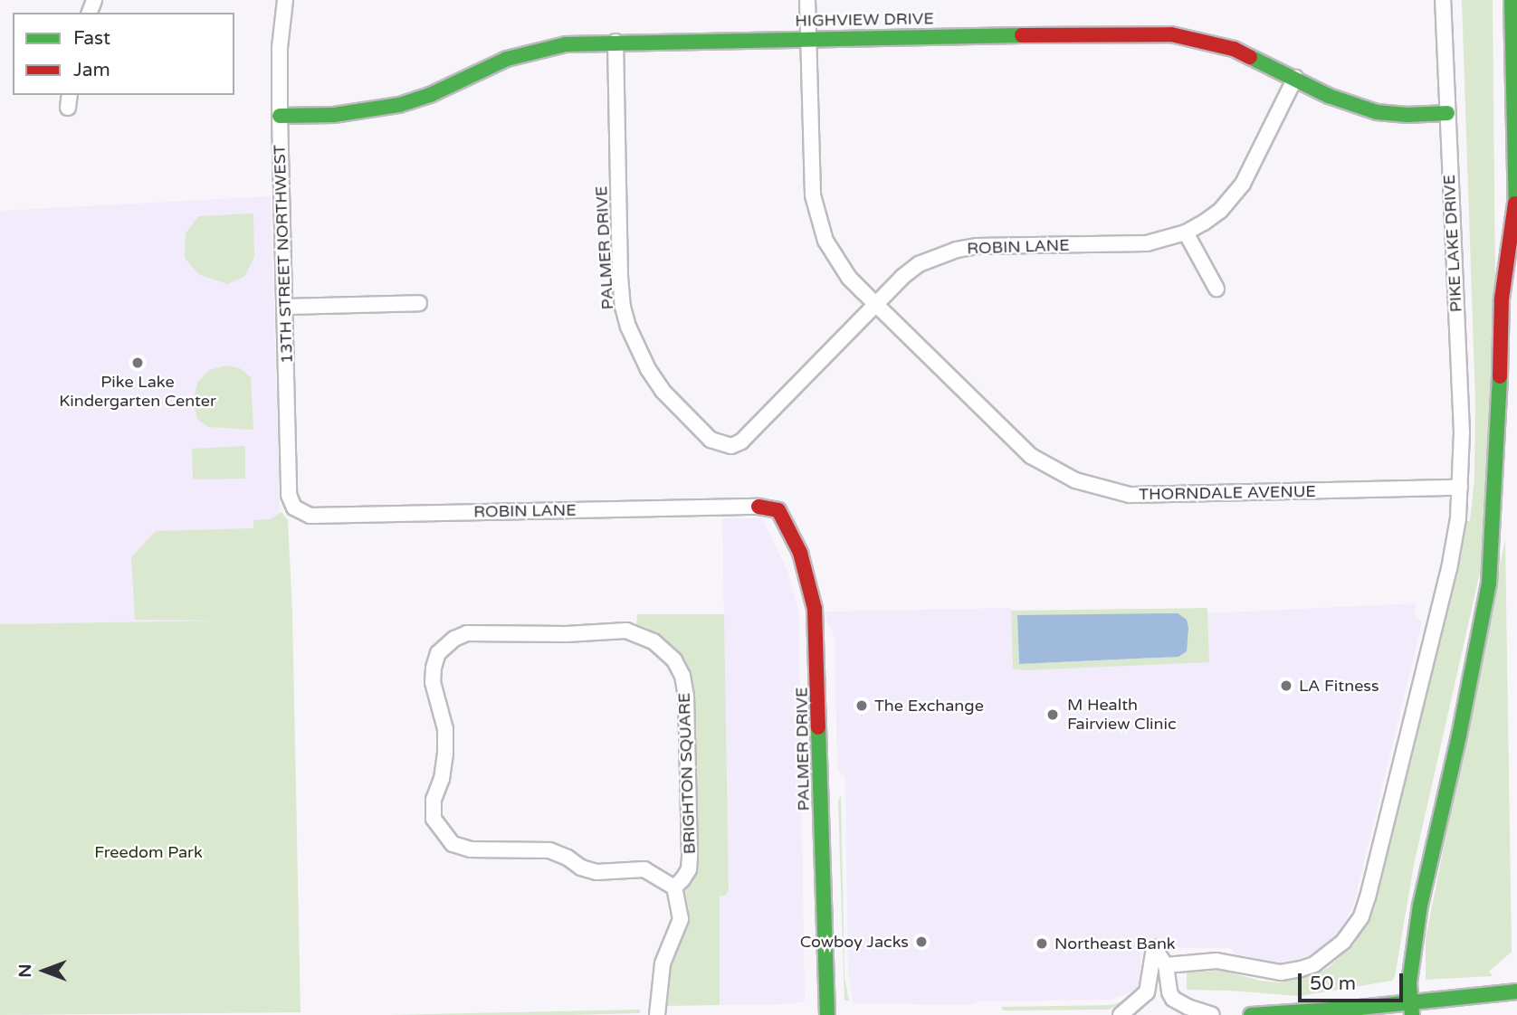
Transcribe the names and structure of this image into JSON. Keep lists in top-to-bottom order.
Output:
{
  "streets": {
    "main road": ["HIGHVIEW DRIVE", "PALMER DRIVE"],
    "street": [
      "PIKE LAKE DRIVE",
      "ROBIN LANE",
      "13TH STREET NORTHWEST",
      "THORNDALE AVENUE",
      "BRIGHTON SQUARE"
    ]
  },
  "crossings": [
    ["HIGHVIEW DRIVE", "PIKE LAKE DRIVE"],
    ["HIGHVIEW DRIVE", "ROBIN LANE"],
    ["HIGHVIEW DRIVE", "PALMER DRIVE"],
    ["HIGHVIEW DRIVE", "13TH STREET NORTHWEST"],
    ["HIGHVIEW DRIVE", "THORNDALE AVENUE"],
    ["PIKE LAKE DRIVE", "THORNDALE AVENUE"],
    ["ROBIN LANE", "PALMER DRIVE"],
    ["ROBIN LANE", "13TH STREET NORTHWEST"],
    ["ROBIN LANE", "THORNDALE AVENUE"]
  ],
  "parks": ["Freedom Park"],
  "places": [
    "Pike Lake Kindergarten Center",
    "LA Fitness",
    "The Exchange",
    "M Health Fairview Clinic",
    "Cowboy Jacks",
    "Northeast Bank"
  ],
  "legend": ["Fast", "Jam"],
  "scale_bar": "50 m",
  "north": "left"
}
